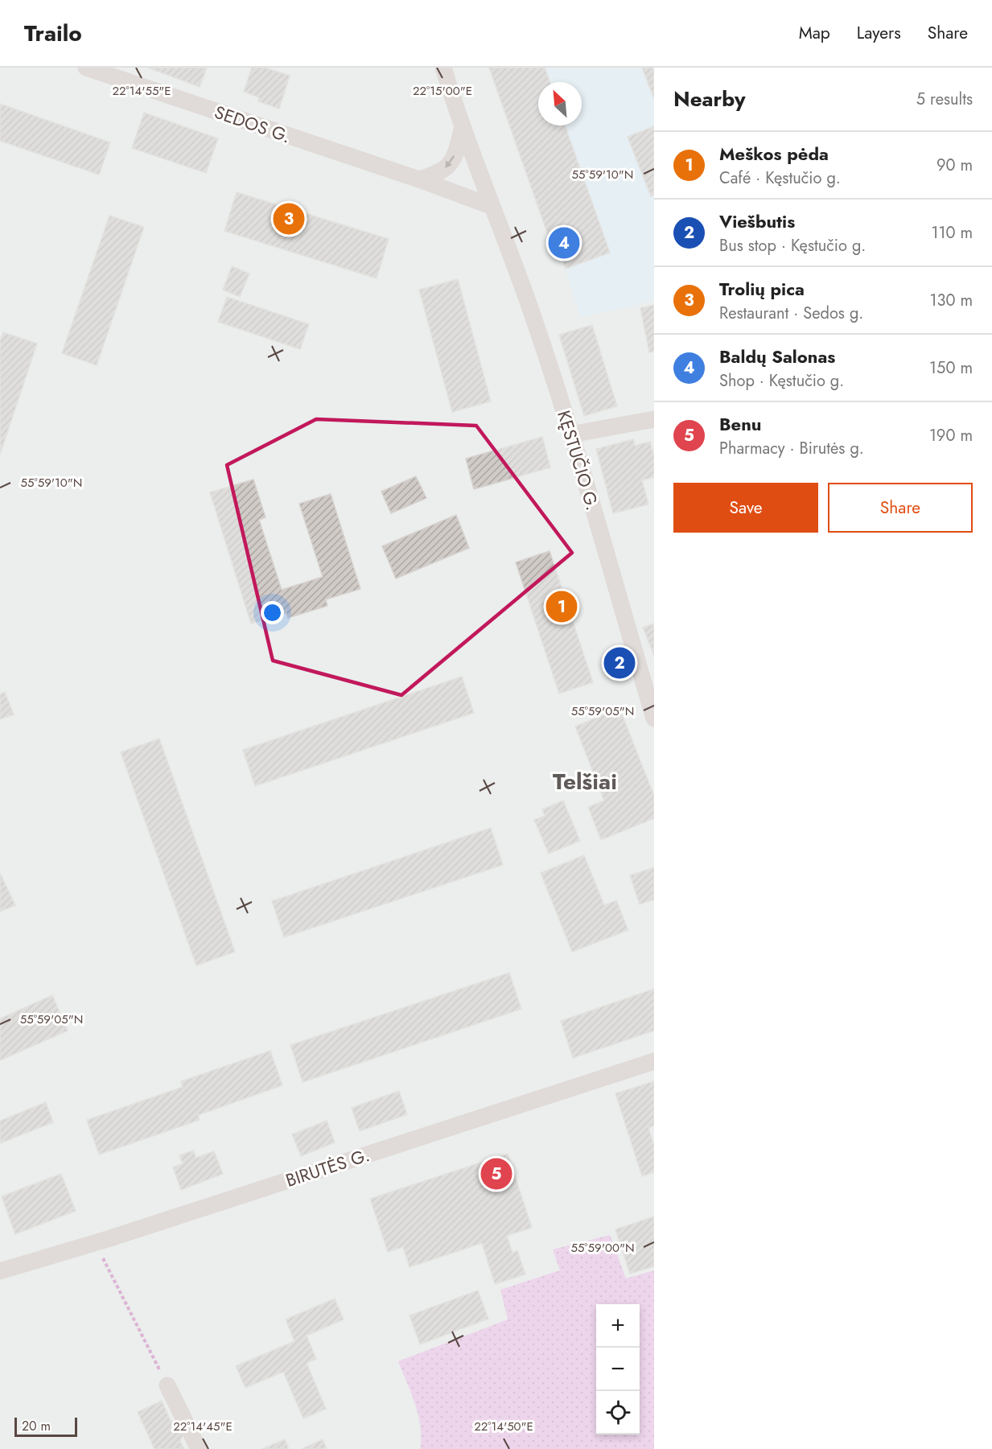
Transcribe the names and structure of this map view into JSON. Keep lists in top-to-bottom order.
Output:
{
  "streets": {
    "street": ["SEDOS G.", "KĘSTUČIO G.", "BIRUTĖS G."]
  },
  "crossings": [
    ["SEDOS G.", "KĘSTUČIO G."]
  ],
  "districts": ["Telšiai"],
  "scale_bar": "20 m",
  "north": "top left",
  "page": {
    "header": "Trailo",
    "nav": ["Map", "Layers", "Share"],
    "heading": ["Nearby", "5 results"],
    "list": [
      {
        "mark": "1",
        "name": "Meškos pėda",
        "note": "Café · Kęstučio g.",
        "value": "90 m"
      },
      {
        "mark": "2",
        "name": "Viešbutis",
        "note": "Bus stop · Kęstučio g.",
        "value": "110 m"
      },
      {
        "mark": "3",
        "name": "Trolių pica",
        "note": "Restaurant · Sedos g.",
        "value": "130 m"
      },
      {
        "mark": "4",
        "name": "Baldų Salonas",
        "note": "Shop · Kęstučio g.",
        "value": "150 m"
      },
      {
        "mark": "5",
        "name": "Benu",
        "note": "Pharmacy · Birutės g.",
        "value": "190 m"
      }
    ],
    "pins": [
      "3",
      "4",
      "1",
      "2",
      "5"
    ],
    "buttons": ["Save", "Share"],
    "map_buttons": ["+", "−"],
    "scale": "20 m"
  },
  "coordinates": [
    "22°14'55\"E",
    "22°15'00\"E",
    "55°59'10\"N",
    "55°59'05\"N",
    "55°59'00\"N",
    "22°14'45\"E",
    "22°14'50\"E"
  ]
}
